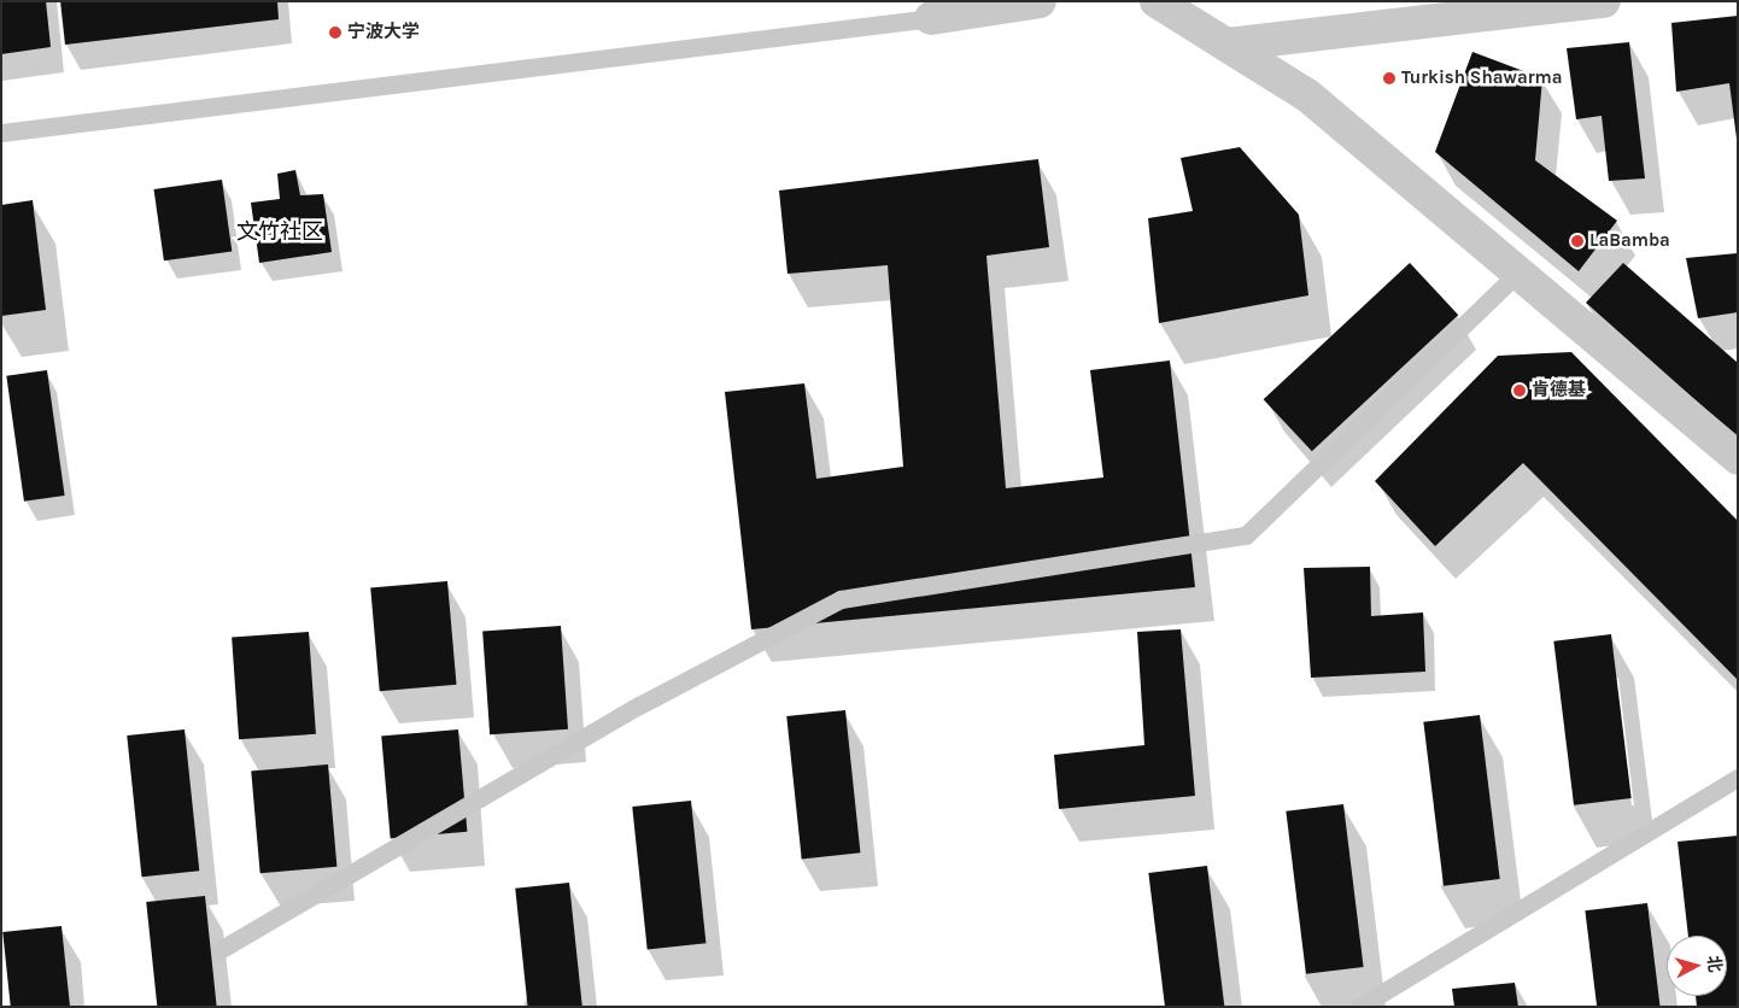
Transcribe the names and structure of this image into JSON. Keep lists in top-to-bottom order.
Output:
{
  "districts": ["文竹社区"],
  "places": [
    "宁波大学",
    "Turkish Shawarma",
    "LaBamba",
    "肯德基"
  ],
  "north": "right"
}
